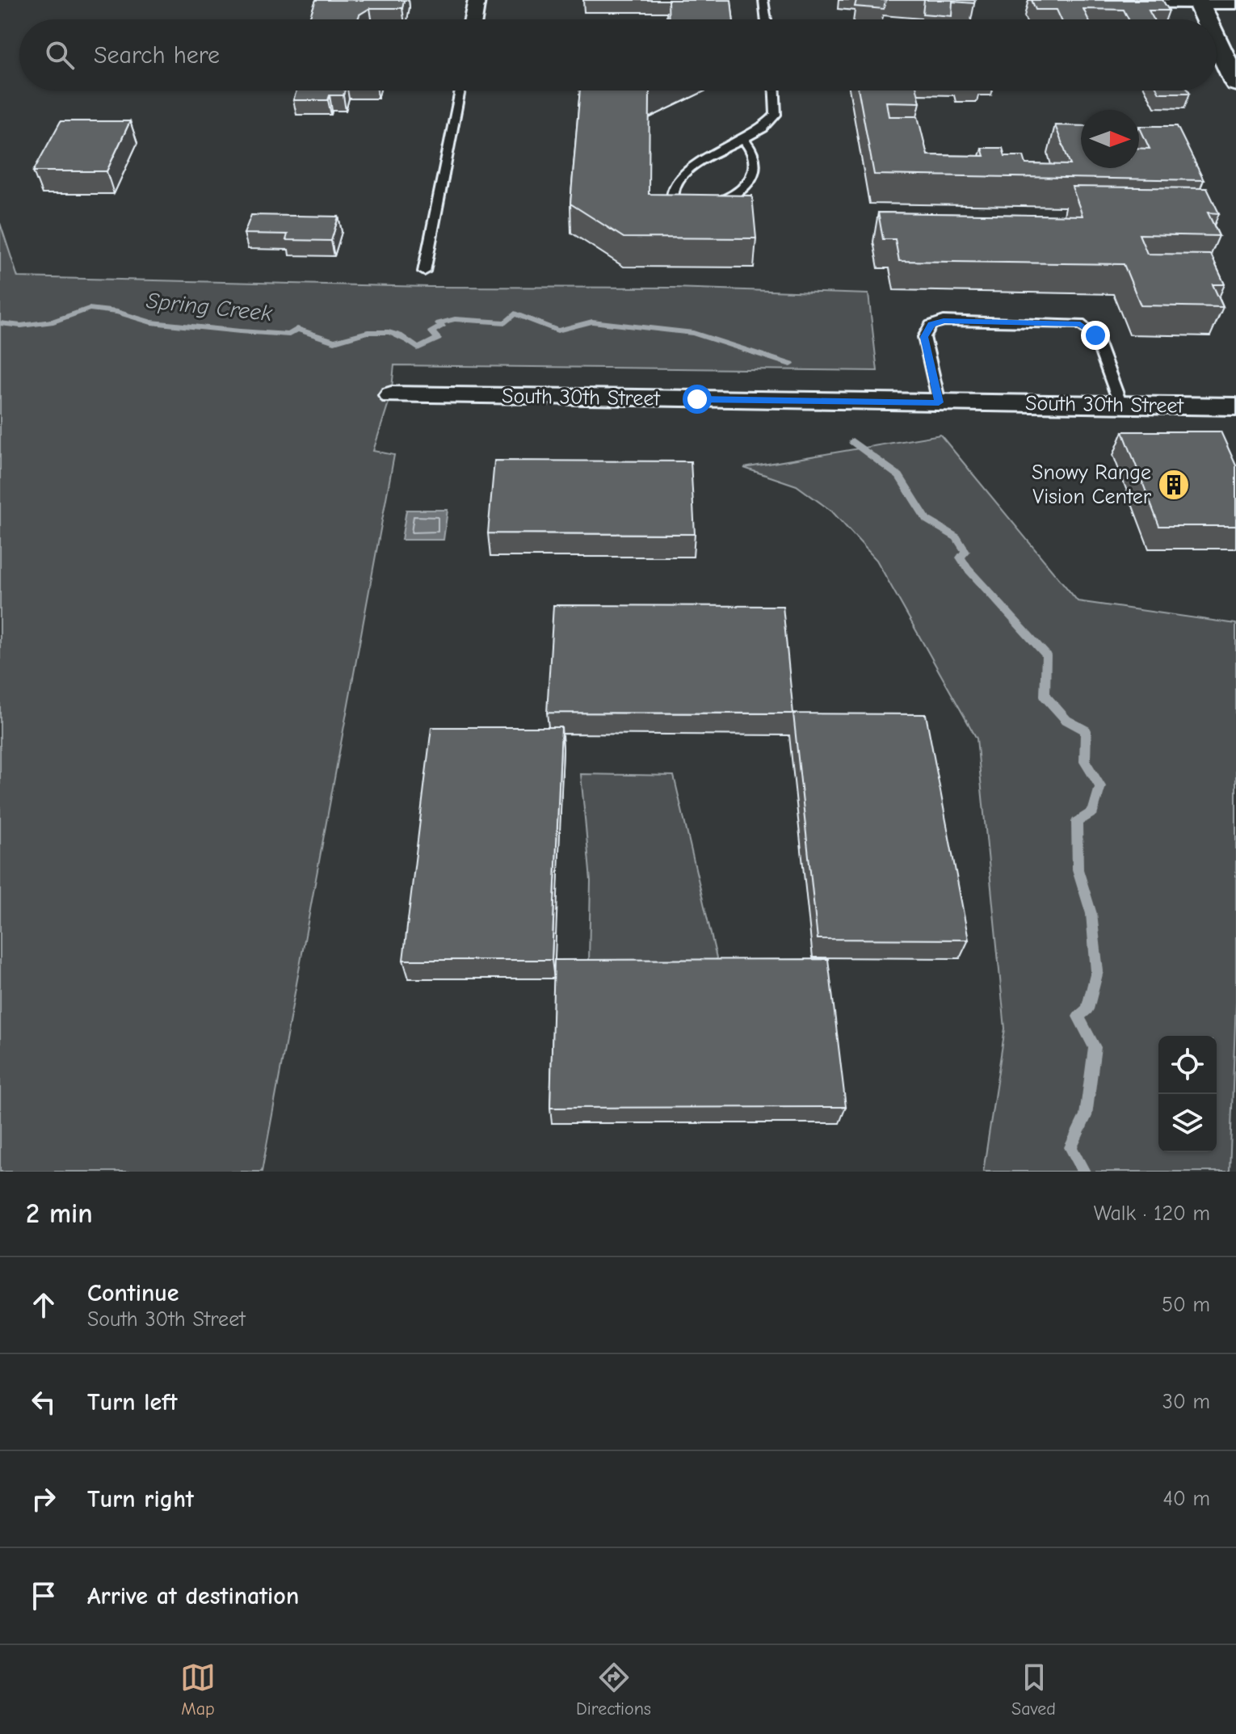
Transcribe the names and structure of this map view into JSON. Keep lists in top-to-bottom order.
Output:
{
  "streets": {
    "street": ["South 30th Street"]
  },
  "water": ["Spring Creek"],
  "places": {
    "building": ["Snowy Range Vision Center"]
  },
  "north": "right",
  "page": {
    "search": "Search here",
    "heading": ["2 min", "Walk · 120 m"],
    "list": [
      ["Continue", "South 30th Street", "50 m"],
      ["Turn left", "30 m"],
      ["Turn right", "40 m"],
      "Arrive at destination"
    ],
    "nav": ["Map", "Directions", "Saved"]
  }
}
